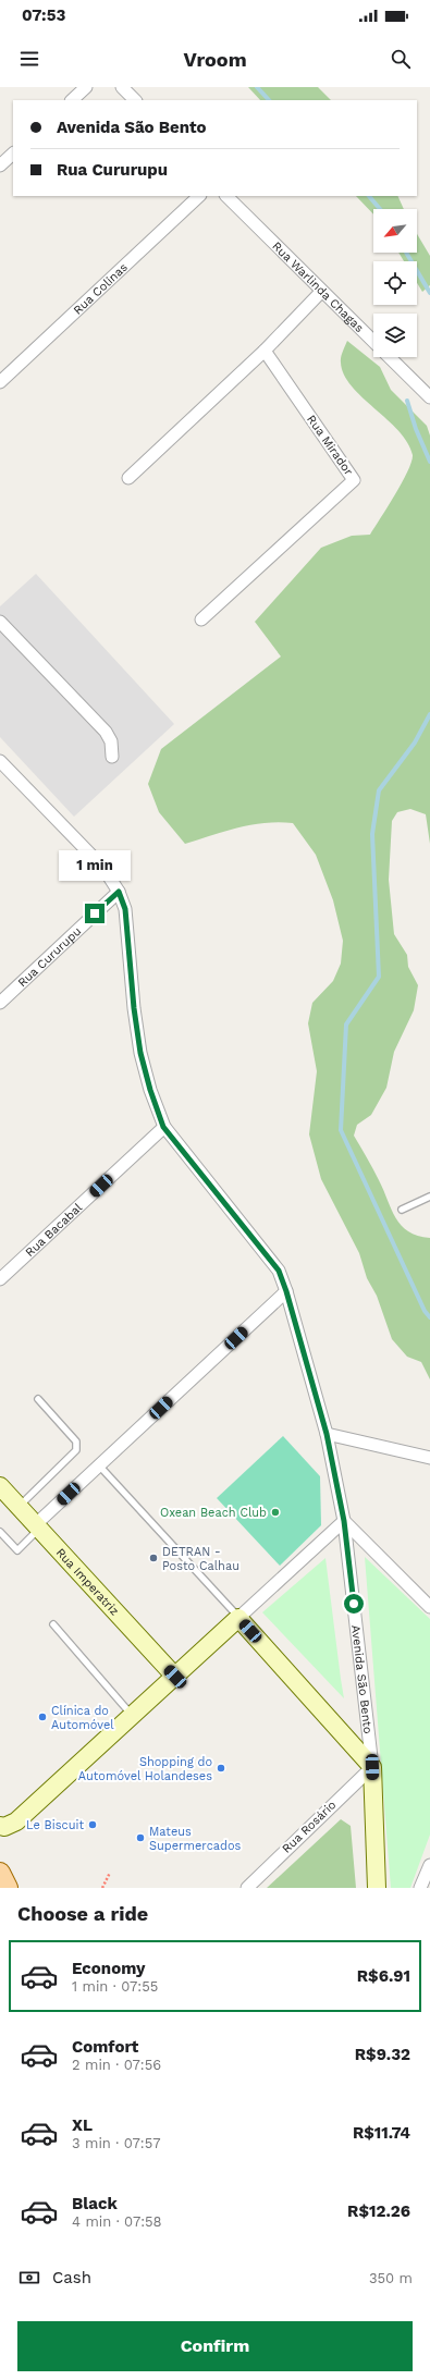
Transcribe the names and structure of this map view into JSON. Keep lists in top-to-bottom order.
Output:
{
  "streets": {
    "street": [
      "Rua Warlinda Chagas",
      "Rua Colinas",
      "Rua Mirador",
      "Rua Cururupu",
      "Rua Bacabal",
      "Rua Imperatriz",
      "Avenida São Bento",
      "Rua Rosário"
    ]
  },
  "crossings": [
    ["Rua Cururupu", "Avenida São Bento"],
    ["Rua Bacabal", "Avenida São Bento"],
    ["Avenida São Bento", "Rua Rosário"]
  ],
  "places": [
    "Oxean Beach Club",
    "DETRAN - Posto Calhau",
    "Clínica do Automóvel",
    "Shopping do Automóvel Holandeses",
    "Le Biscuit",
    "Mateus Supermercados"
  ],
  "north": "bottom left",
  "page": {
    "status": "07:53",
    "header": "Vroom",
    "banner": ["Avenida São Bento", "Rua Cururupu"],
    "bubble": "1 min",
    "heading": "Choose a ride",
    "list": [
      {
        "name": "Economy",
        "note": "1 min · 07:55",
        "value": "R$6.91"
      },
      {
        "name": "Comfort",
        "note": "2 min · 07:56",
        "value": "R$9.32"
      },
      {
        "name": "XL",
        "note": "3 min · 07:57",
        "value": "R$11.74"
      },
      {
        "name": "Black",
        "note": "4 min · 07:58",
        "value": "R$12.26"
      }
    ],
    "pay": ["Cash", "350 m"],
    "buttons": "Confirm"
  }
}
